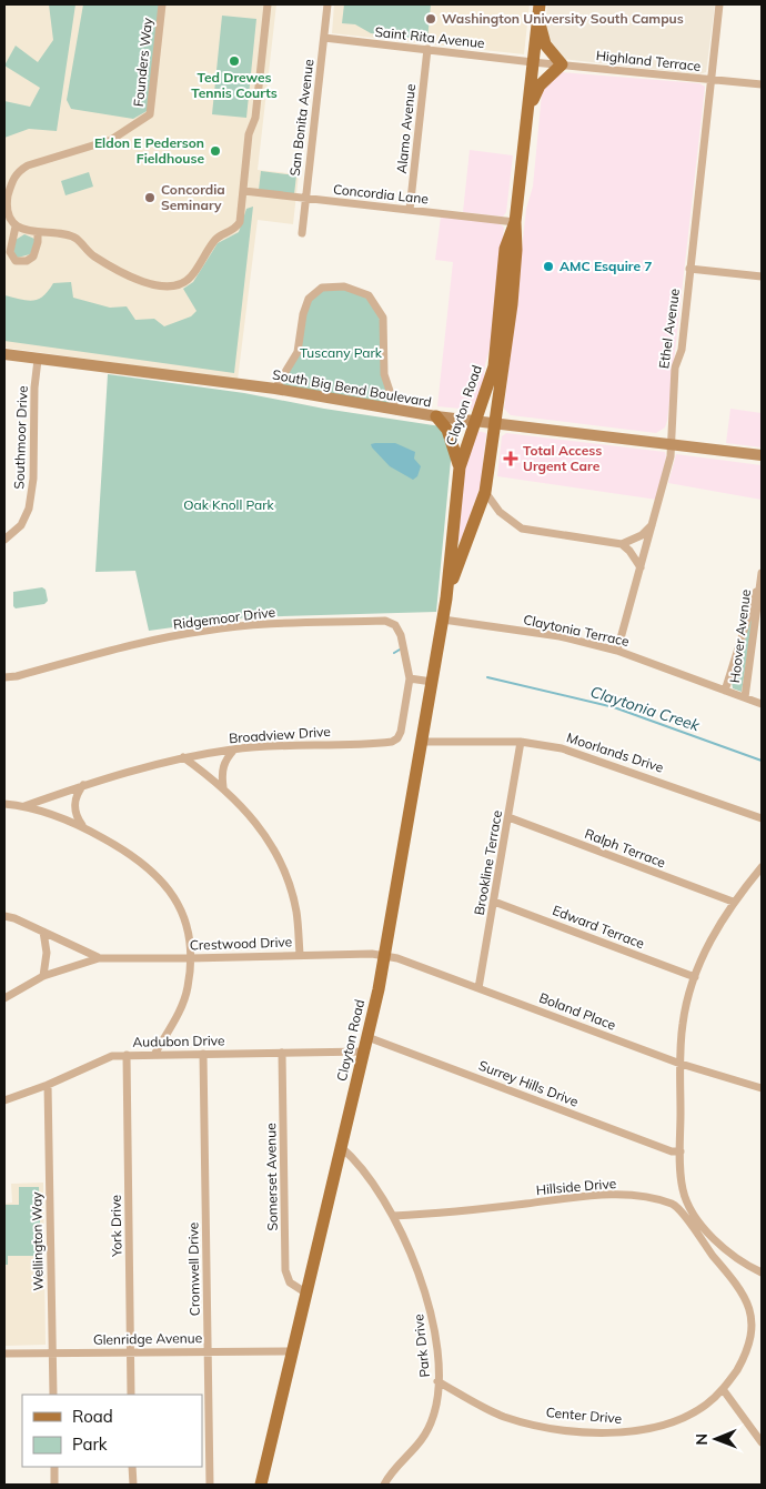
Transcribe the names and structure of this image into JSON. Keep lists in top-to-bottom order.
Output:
{
  "streets": {
    "main road": ["South Big Bend Boulevard", "Clayton Road"],
    "street": [
      "Saint Rita Avenue",
      "Highland Terrace",
      "Founders Way",
      "San Bonita Avenue",
      "Alamo Avenue",
      "Concordia Lane",
      "Ethel Avenue",
      "Southmoor Drive",
      "Ridgemoor Drive",
      "Claytonia Terrace",
      "Hoover Avenue",
      "Broadview Drive",
      "Moorlands Drive",
      "Ralph Terrace",
      "Brookline Terrace",
      "Edward Terrace",
      "Crestwood Drive",
      "Boland Place",
      "Audubon Drive",
      "Surrey Hills Drive",
      "Somerset Avenue",
      "Hillside Drive",
      "York Drive",
      "Wellington Way",
      "Cromwell Drive",
      "Glenridge Avenue",
      "Park Drive",
      "Center Drive"
    ]
  },
  "crossings": [
    ["Saint Rita Avenue", "Highland Terrace"],
    ["Saint Rita Avenue", "San Bonita Avenue"],
    ["Saint Rita Avenue", "Alamo Avenue"],
    ["Saint Rita Avenue", "Clayton Road"],
    ["Highland Terrace", "Ethel Avenue"],
    ["Highland Terrace", "Clayton Road"],
    ["San Bonita Avenue", "Concordia Lane"],
    ["Alamo Avenue", "Concordia Lane"],
    ["Concordia Lane", "Clayton Road"],
    ["Ethel Avenue", "South Big Bend Boulevard"],
    ["Ethel Avenue", "Claytonia Terrace"],
    ["South Big Bend Boulevard", "Clayton Road"],
    ["South Big Bend Boulevard", "Southmoor Drive"],
    ["Clayton Road", "Claytonia Terrace"],
    ["Clayton Road", "Moorlands Drive"],
    ["Clayton Road", "Crestwood Drive"],
    ["Clayton Road", "Boland Place"],
    ["Clayton Road", "Audubon Drive"],
    ["Clayton Road", "Surrey Hills Drive"],
    ["Clayton Road", "Somerset Avenue"],
    ["Clayton Road", "Glenridge Avenue"],
    ["Clayton Road", "Park Drive"],
    ["Ridgemoor Drive", "Broadview Drive"],
    ["Claytonia Terrace", "Hoover Avenue"],
    ["Moorlands Drive", "Brookline Terrace"],
    ["Ralph Terrace", "Brookline Terrace"],
    ["Brookline Terrace", "Edward Terrace"],
    ["Brookline Terrace", "Boland Place"],
    ["Crestwood Drive", "Boland Place"],
    ["Audubon Drive", "Somerset Avenue"],
    ["Audubon Drive", "York Drive"],
    ["Audubon Drive", "Wellington Way"],
    ["Audubon Drive", "Cromwell Drive"],
    ["Hillside Drive", "Park Drive"],
    ["Hillside Drive", "Center Drive"],
    ["York Drive", "Glenridge Avenue"],
    ["Wellington Way", "Glenridge Avenue"],
    ["Cromwell Drive", "Glenridge Avenue"],
    ["Park Drive", "Center Drive"]
  ],
  "water": ["Claytonia Creek"],
  "parks": ["Tuscany Park", "Oak Knoll Park"],
  "places": {
    "other": [
      "Washington University South Campus",
      "Ted Drewes Tennis Courts",
      "Eldon E Pederson Fieldhouse",
      "Concordia Seminary",
      "AMC Esquire 7"
    ],
    "health": ["Total Access Urgent Care"]
  },
  "legend": ["Road", "Park"],
  "north": "left"
}
